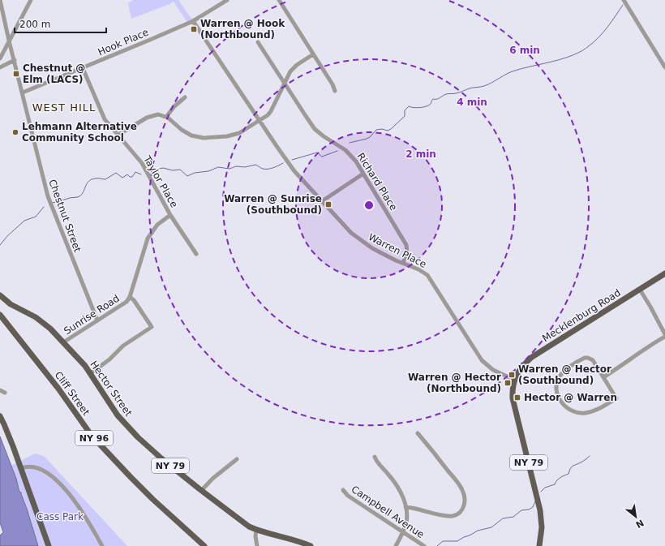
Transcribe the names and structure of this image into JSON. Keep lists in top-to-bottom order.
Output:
{
  "streets": {
    "main road": [
      "Mecklenburg Road",
      "Hector Street",
      "Cliff Street",
      "NY 96",
      "NY 79"
    ],
    "street": [
      "Hook Place",
      "Taylor Place",
      "Richard Place",
      "Chestnut Street",
      "Warren Place",
      "Sunrise Road",
      "Campbell Avenue"
    ]
  },
  "crossings": [
    ["Hook Place", "Taylor Place"],
    ["Hook Place", "Chestnut Street"],
    ["Hook Place", "Warren Place"],
    ["Taylor Place", "Sunrise Road"],
    ["Richard Place", "Warren Place"],
    ["Chestnut Street", "Sunrise Road"],
    ["Warren Place", "Mecklenburg Road"],
    ["Warren Place", "NY 79"],
    ["Sunrise Road", "Hector Street"],
    ["Mecklenburg Road", "NY 79"]
  ],
  "districts": ["WEST HILL"],
  "parks": ["Cass Park"],
  "places": {
    "transit": [
      "Warren @ Hook (Northbound)",
      "Chestnut @ Elm (LACS)",
      "Warren @ Sunrise (Southbound)",
      "Warren @ Hector (Southbound)",
      "Warren @ Hector (Northbound)",
      "Hector @ Warren"
    ],
    "other": ["Lehmann Alternative Community School"]
  },
  "scale_bar": "200 m",
  "north": "bottom right",
  "rings": ["6 min", "4 min", "2 min"]
}
